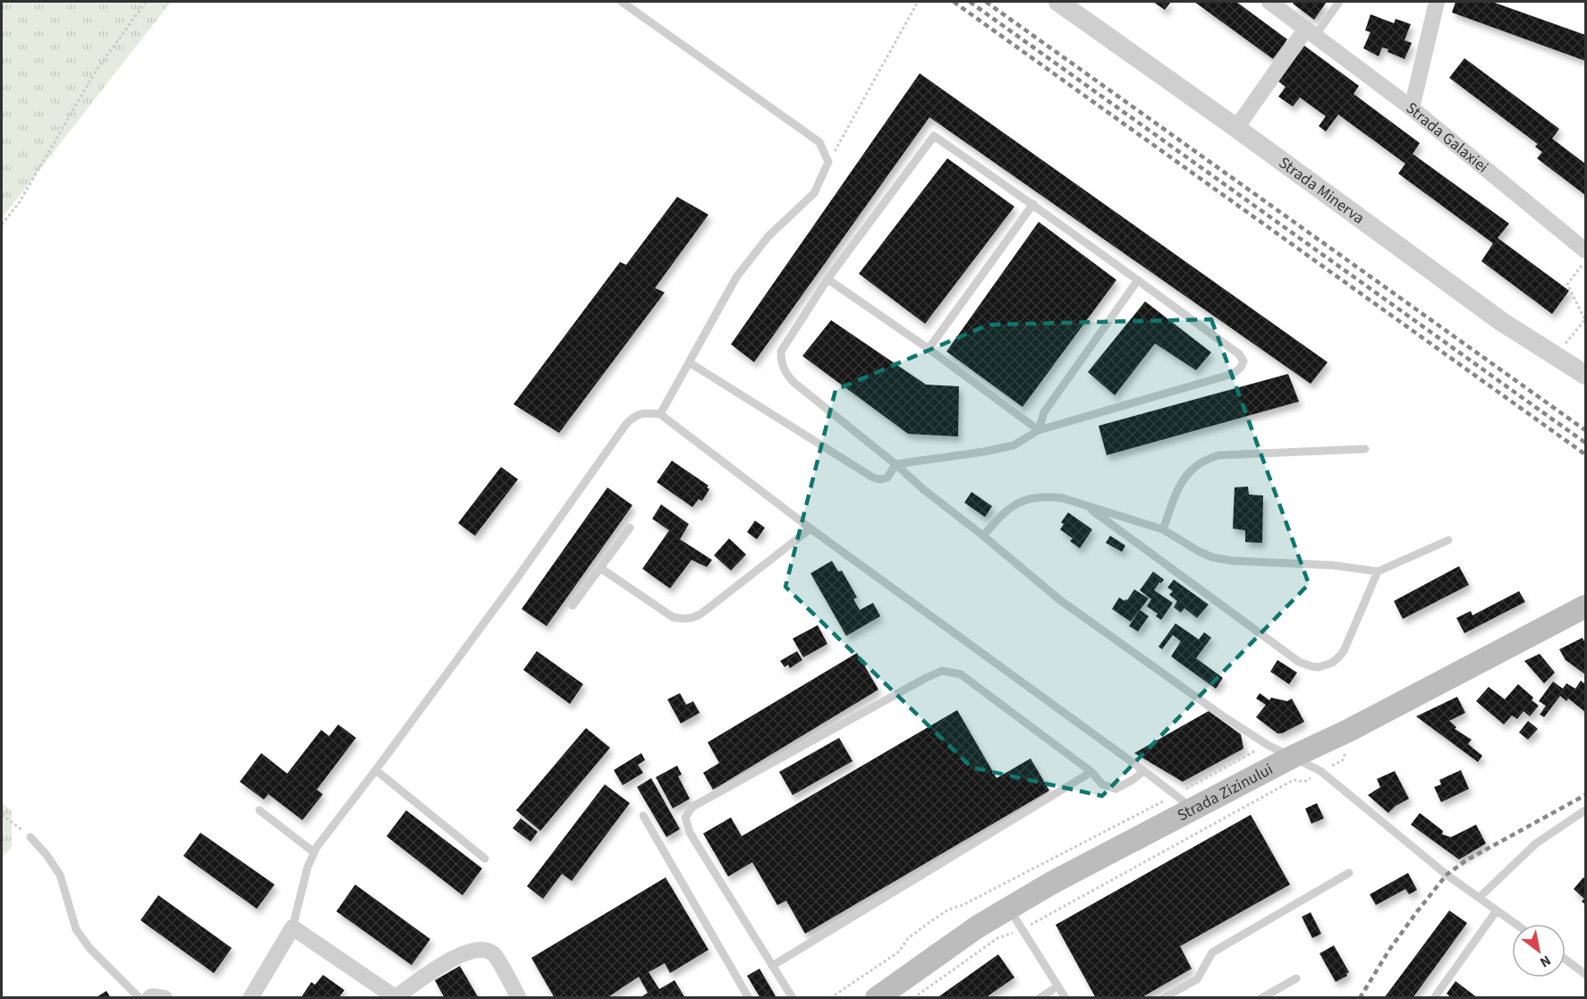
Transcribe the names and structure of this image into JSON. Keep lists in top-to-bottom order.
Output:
{
  "streets": {
    "main road": ["Strada Zizinului"],
    "street": ["Strada Galaxiei", "Strada Minerva"]
  },
  "north": "bottom right"
}
